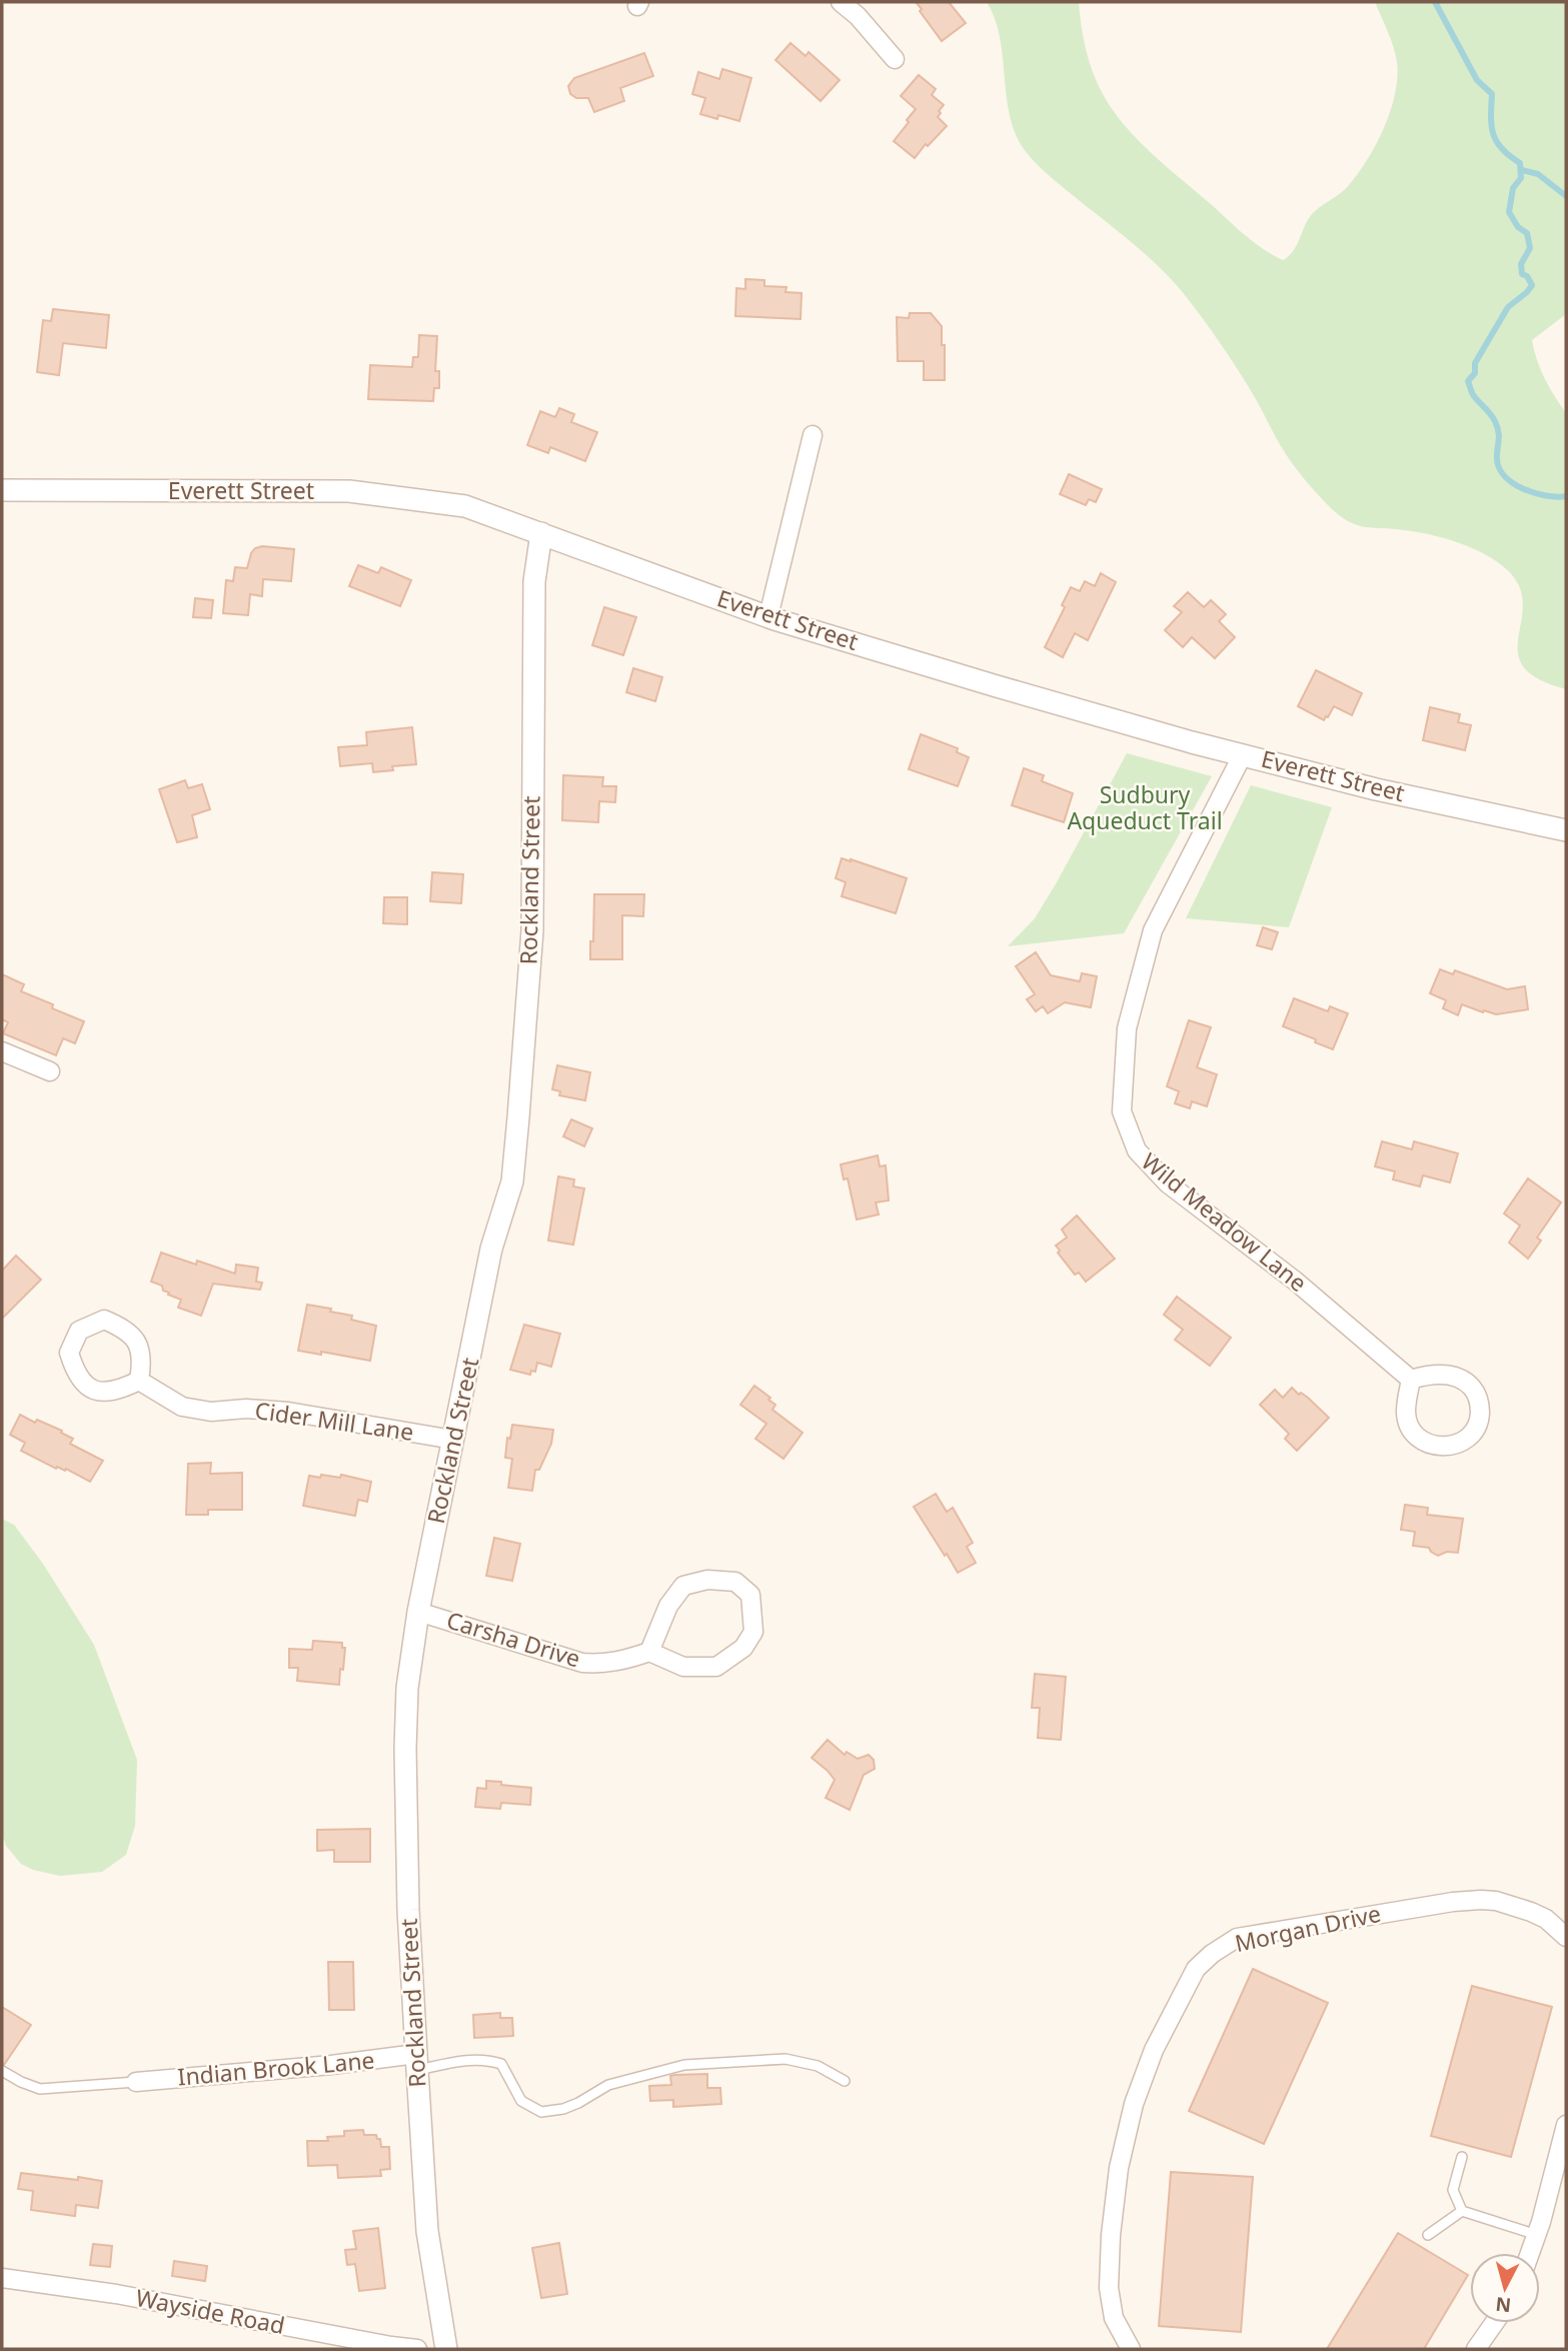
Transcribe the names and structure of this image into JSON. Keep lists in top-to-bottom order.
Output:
{
  "streets": {
    "street": [
      "Everett Street",
      "Rockland Street",
      "Wild Meadow Lane",
      "Cider Mill Lane",
      "Carsha Drive",
      "Morgan Drive",
      "Indian Brook Lane",
      "Wayside Road"
    ]
  },
  "crossings": [
    ["Everett Street", "Rockland Street"],
    ["Everett Street", "Wild Meadow Lane"],
    ["Rockland Street", "Cider Mill Lane"],
    ["Rockland Street", "Carsha Drive"],
    ["Rockland Street", "Indian Brook Lane"]
  ],
  "parks": ["Sudbury Aqueduct Trail"],
  "north": "bottom"
}
